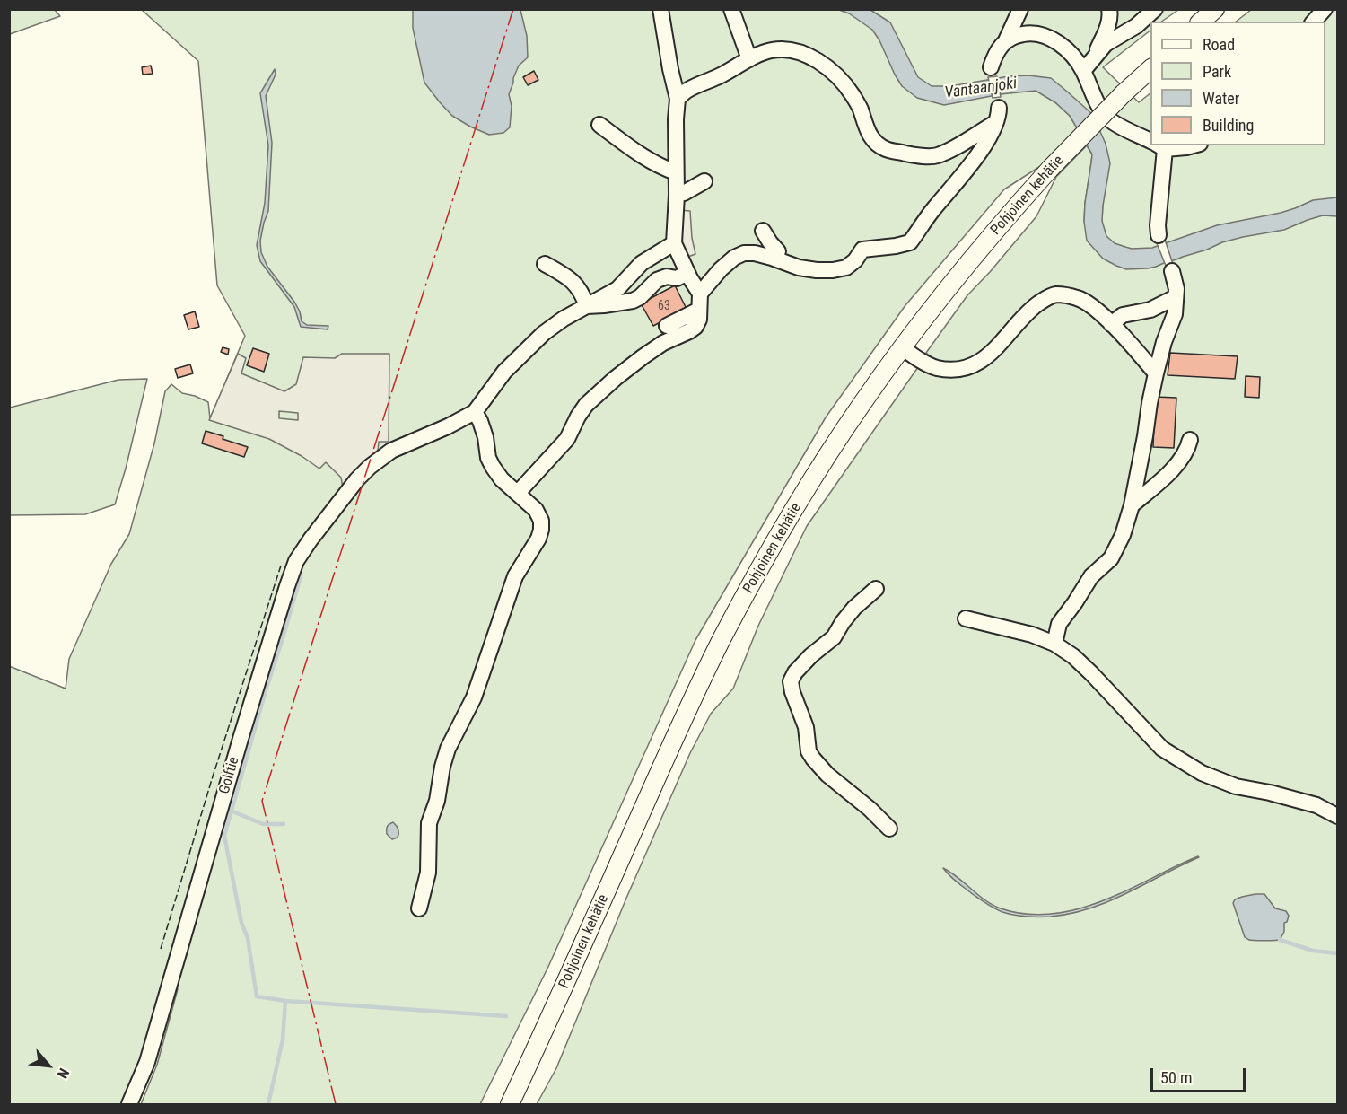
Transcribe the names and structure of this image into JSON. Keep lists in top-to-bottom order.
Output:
{
  "streets": {
    "main road": ["Pohjoinen kehätie"],
    "street": ["Golftie"]
  },
  "water": ["Vantaanjoki"],
  "house_numbers": ["63"],
  "legend": [
    "Road",
    "Park",
    "Water",
    "Building"
  ],
  "scale_bar": "50 m",
  "north": "bottom right"
}
